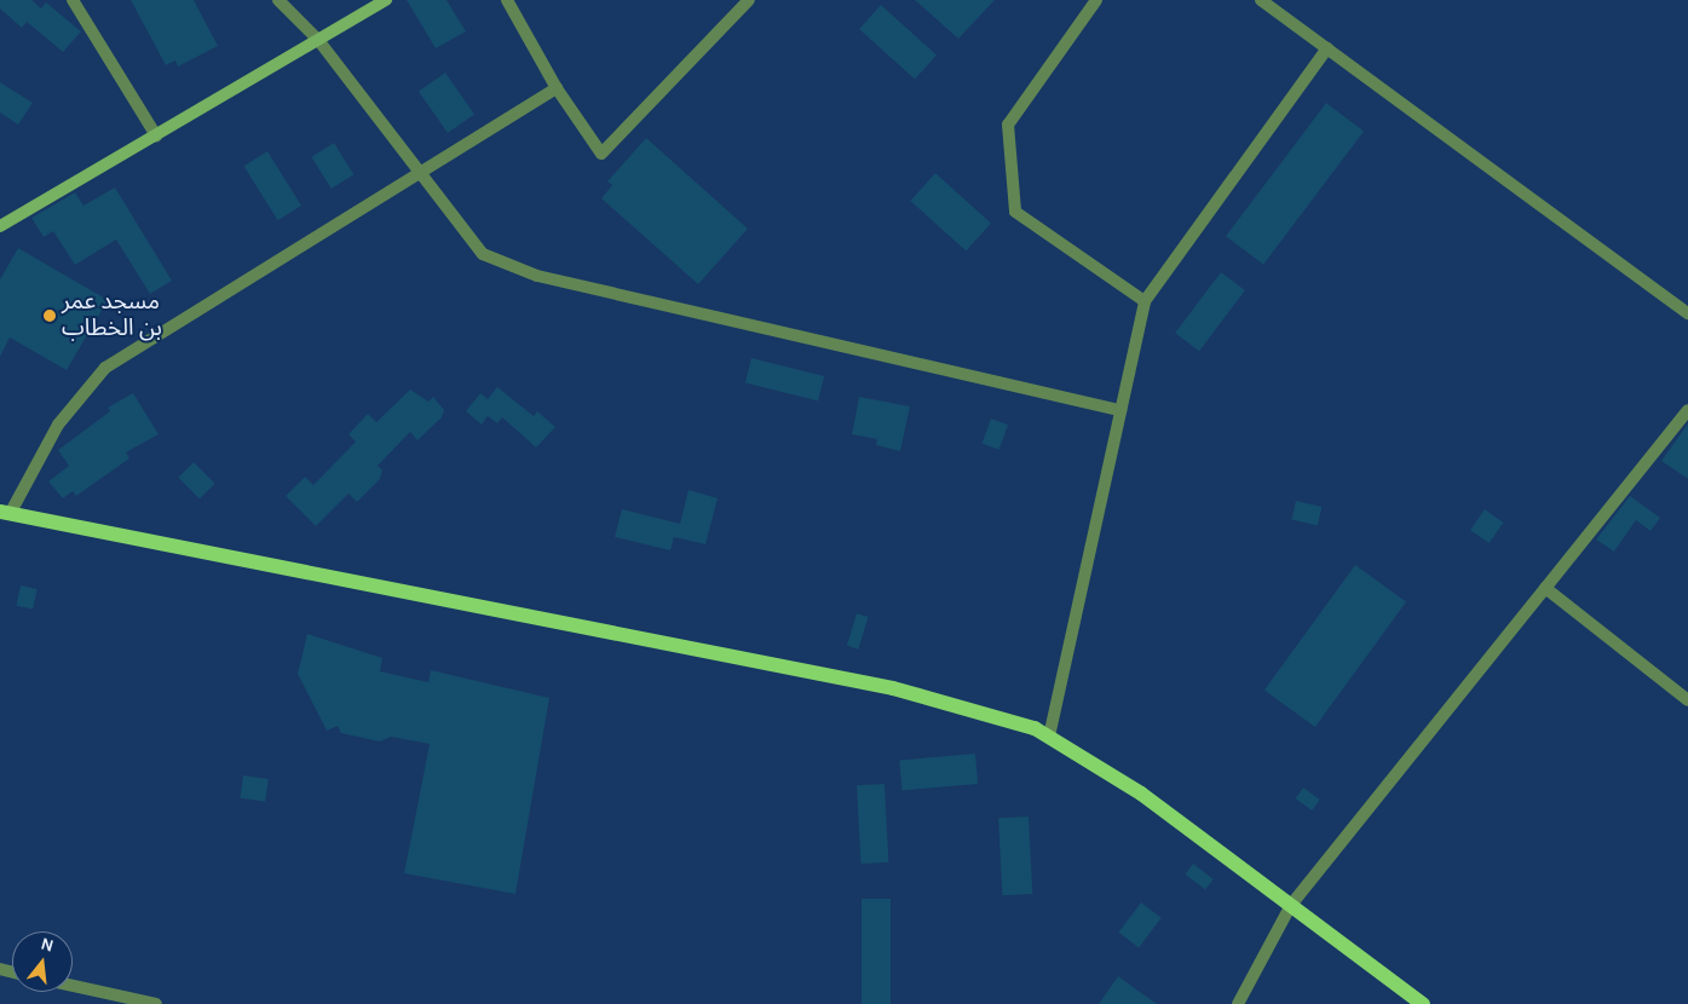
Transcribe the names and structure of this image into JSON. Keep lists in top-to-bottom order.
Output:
{
  "places": ["مسجد عمر بن الخطاب"],
  "north": "top"
}
